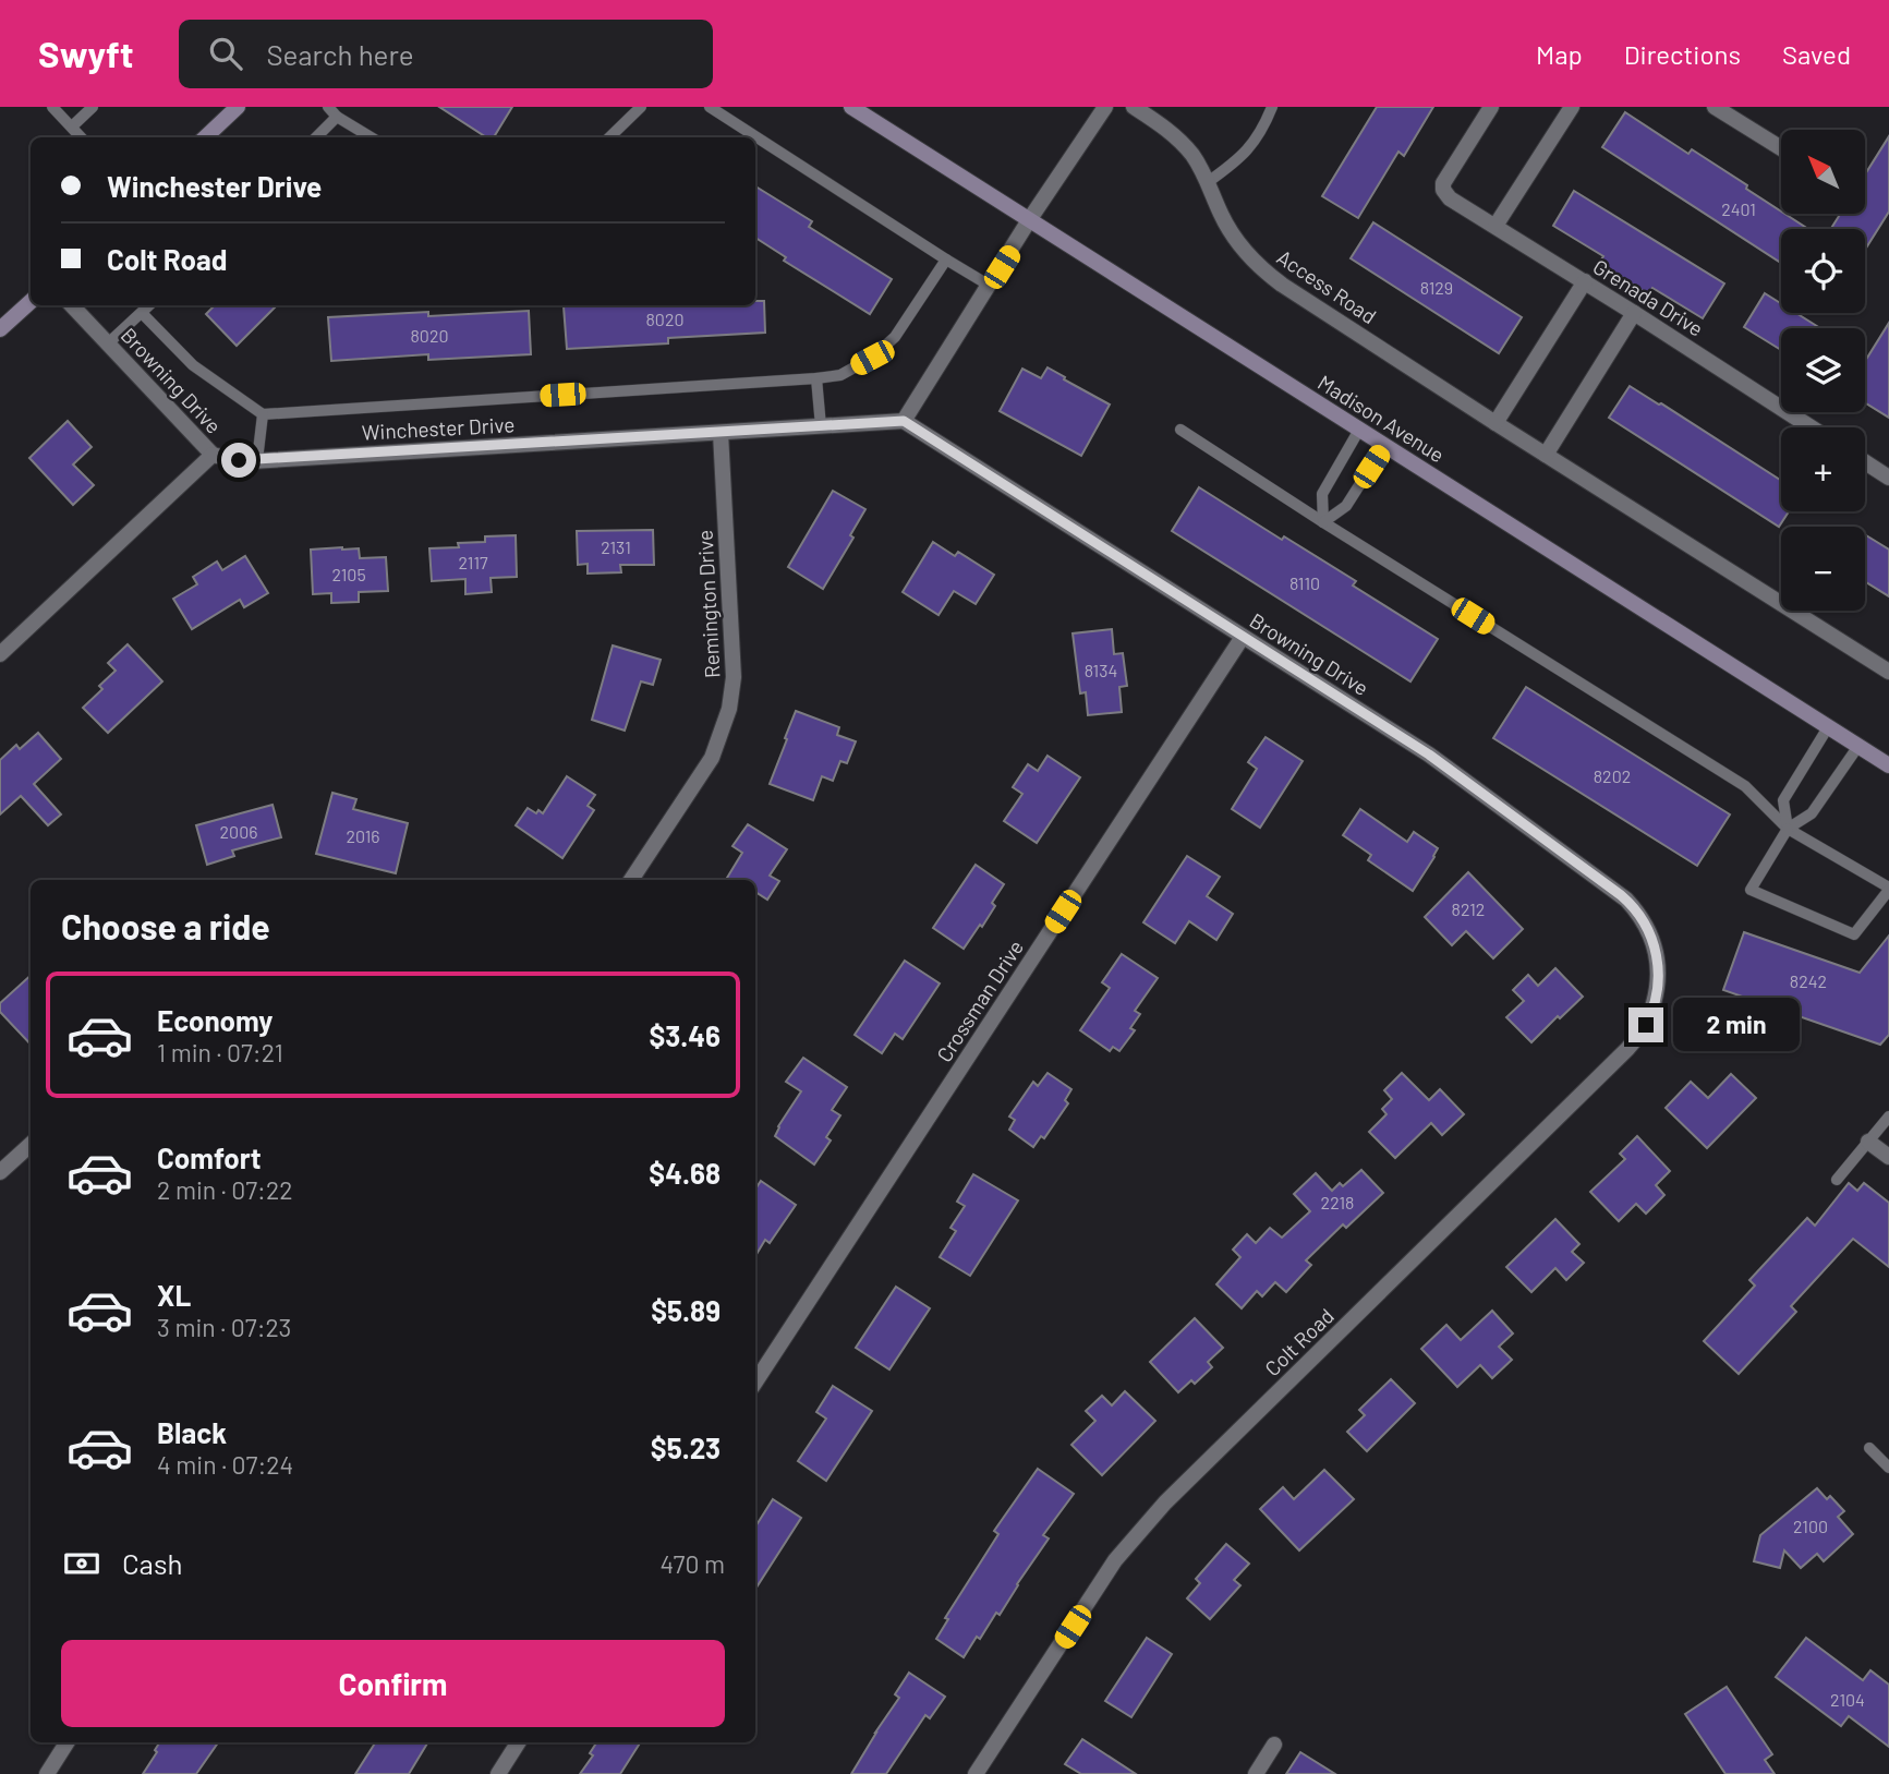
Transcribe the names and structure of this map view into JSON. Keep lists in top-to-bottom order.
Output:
{
  "streets": {
    "main road": ["Madison Avenue"],
    "street": [
      "Access Road",
      "Grenada Drive",
      "Browning Drive",
      "Winchester Drive",
      "Remington Drive",
      "Crossman Drive",
      "Colt Road"
    ]
  },
  "crossings": [
    ["Browning Drive", "Winchester Drive"],
    ["Browning Drive", "Crossman Drive"],
    ["Browning Drive", "Colt Road"],
    ["Winchester Drive", "Remington Drive"]
  ],
  "house_numbers": [
    "2401",
    "8129",
    "8020",
    "8020",
    "2131",
    "2117",
    "2105",
    "8110",
    "8134",
    "8202",
    "2006",
    "2016",
    "8212",
    "8242",
    "2218",
    "2100",
    "2104"
  ],
  "north": "top left",
  "page": {
    "header": "Swyft",
    "search": "Search here",
    "nav": ["Map", "Directions", "Saved"],
    "map_buttons": ["+", "−"],
    "banner": ["Winchester Drive", "Colt Road"],
    "heading": "Choose a ride",
    "list": [
      {
        "name": "Economy",
        "note": "1 min · 07:21",
        "value": "$3.46"
      },
      {
        "name": "Comfort",
        "note": "2 min · 07:22",
        "value": "$4.68"
      },
      {
        "name": "XL",
        "note": "3 min · 07:23",
        "value": "$5.89"
      },
      {
        "name": "Black",
        "note": "4 min · 07:24",
        "value": "$5.23"
      }
    ],
    "bubble": "2 min",
    "pay": ["Cash", "470 m"],
    "buttons": "Confirm"
  }
}
